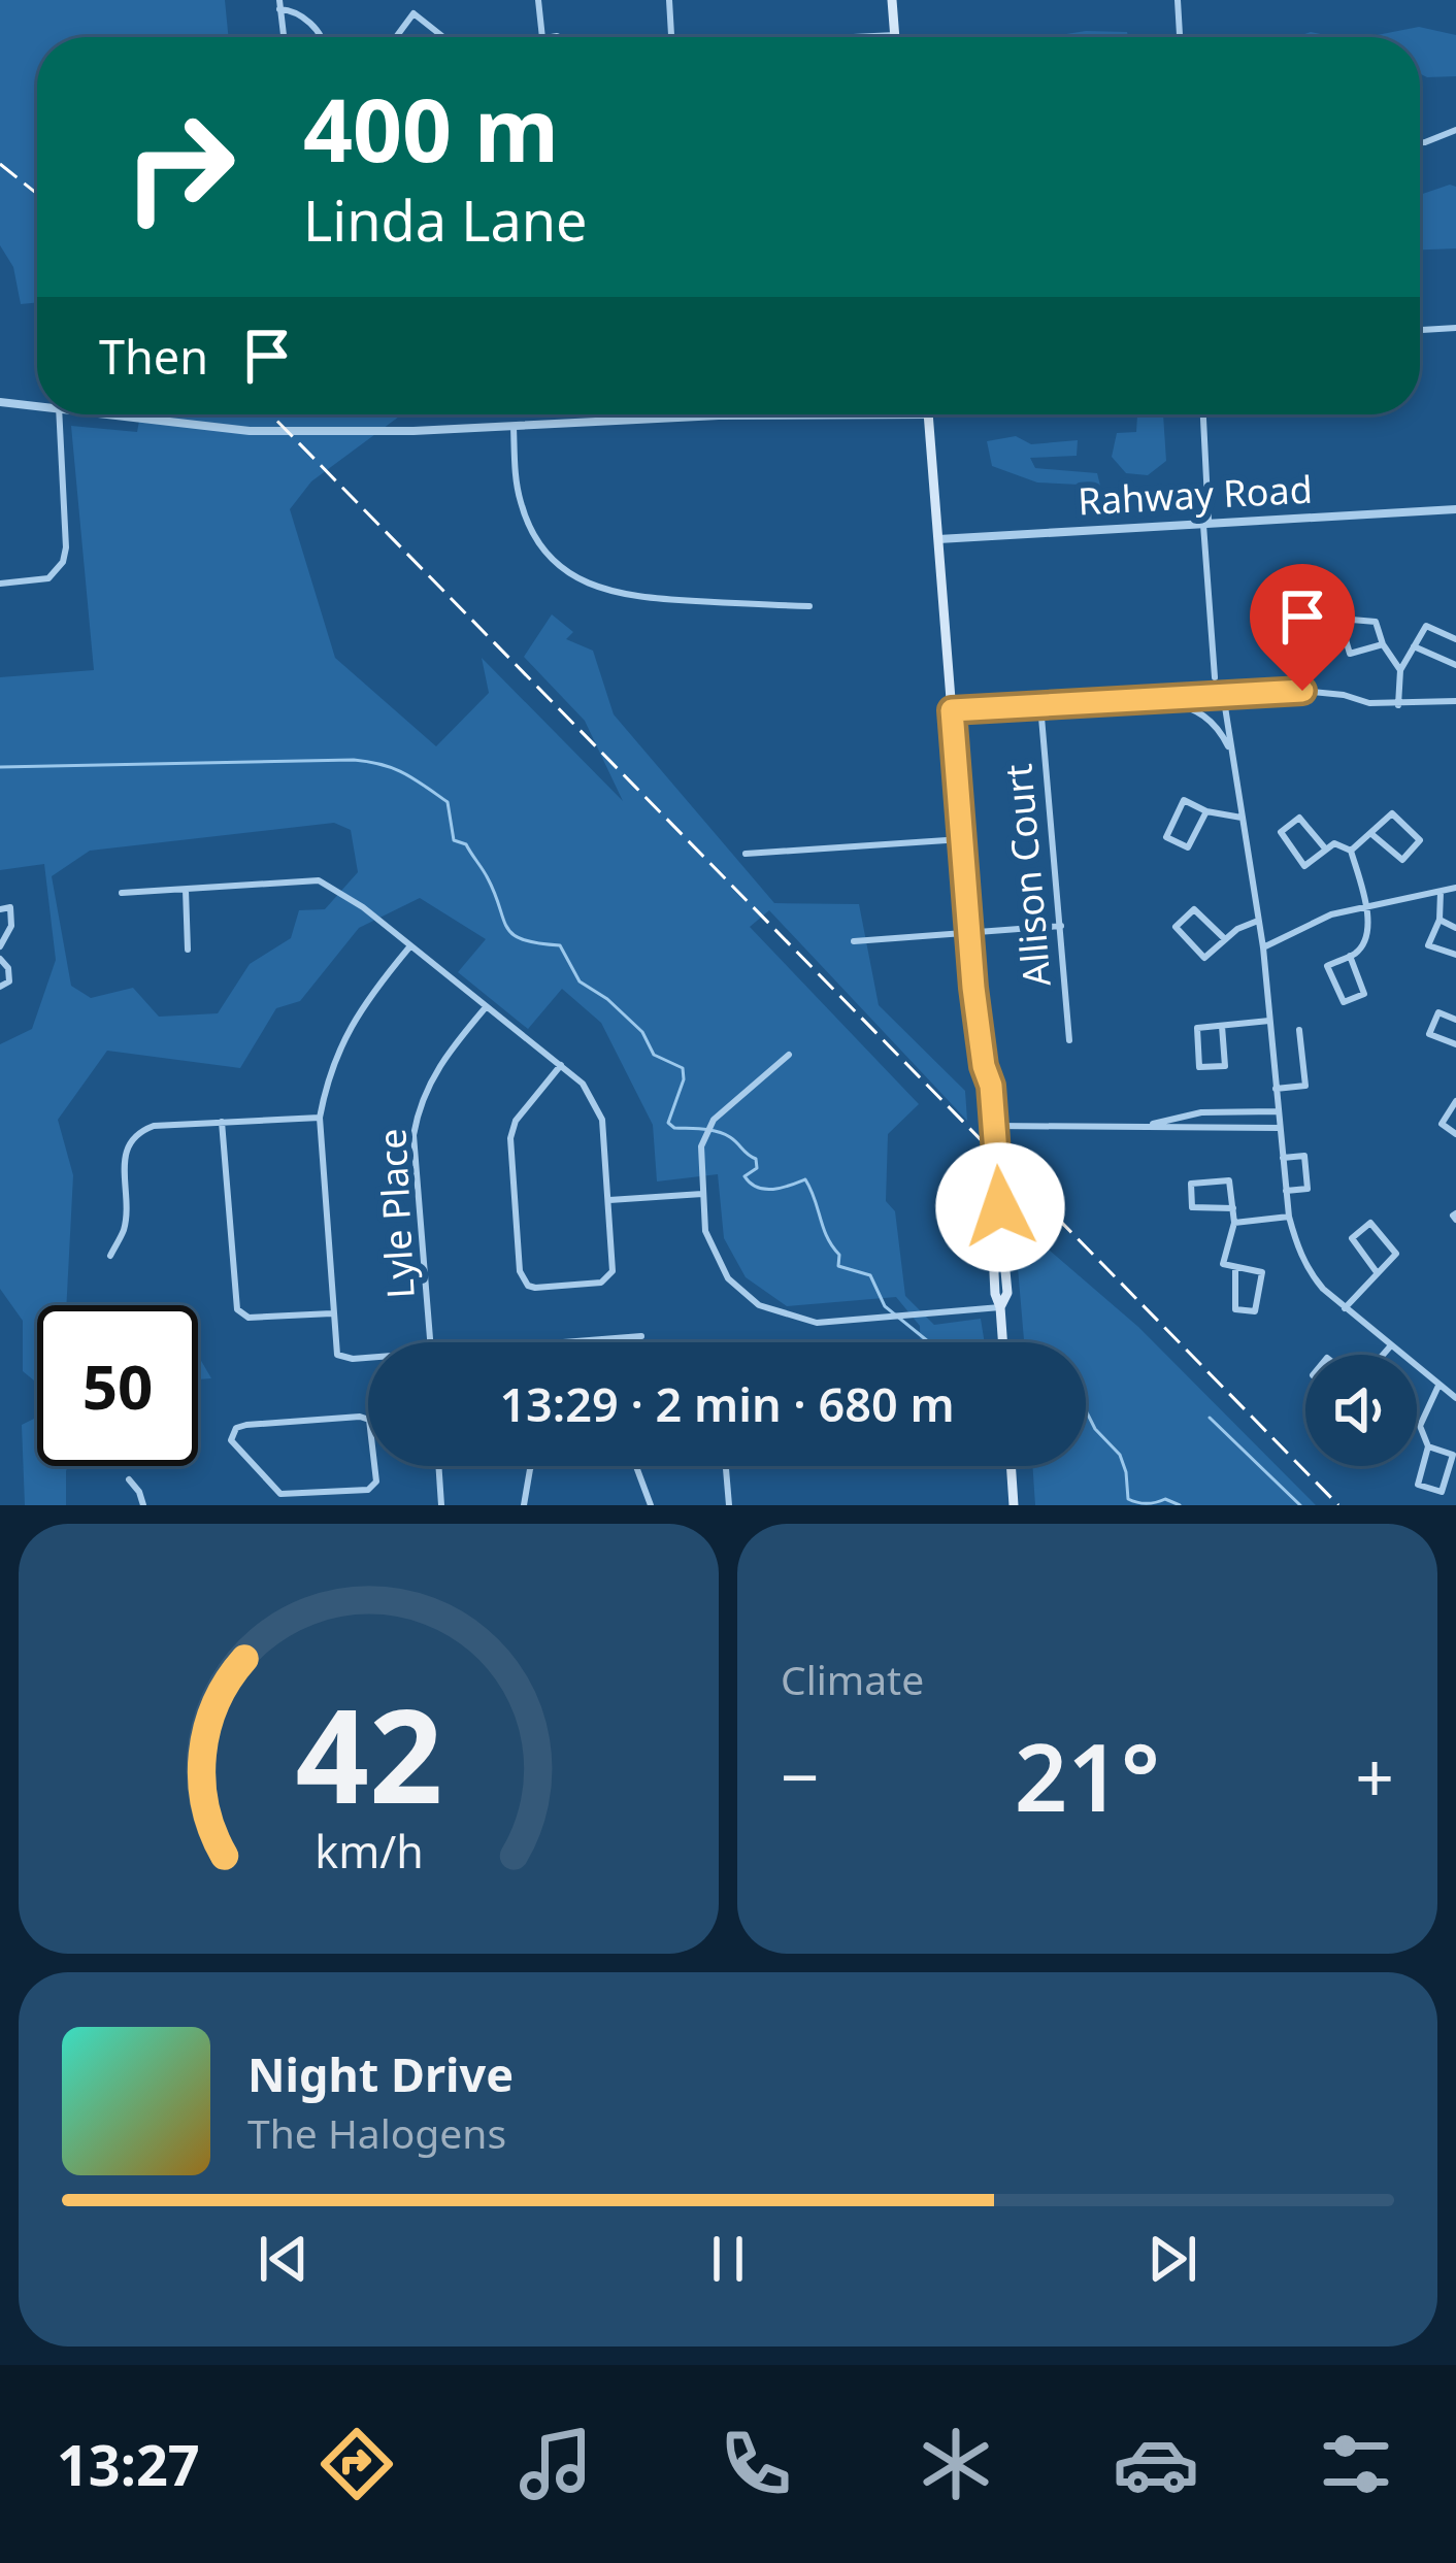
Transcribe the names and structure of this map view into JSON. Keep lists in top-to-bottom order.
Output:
{
  "streets": {
    "street": ["Rahway Road", "Allison Court", "Lyle Place"]
  },
  "page": {
    "turn": ["400 m", "Linda Lane"],
    "then": "Then",
    "limit": "50",
    "trip": "13:29 · 2 min · 680 m",
    "tile": "Climate",
    "heat": ["−", "21°", "+"],
    "song": ["Night Drive", "The Halogens"],
    "tabs": "13:27",
    "gauge": ["42", "km/h"]
  }
}
